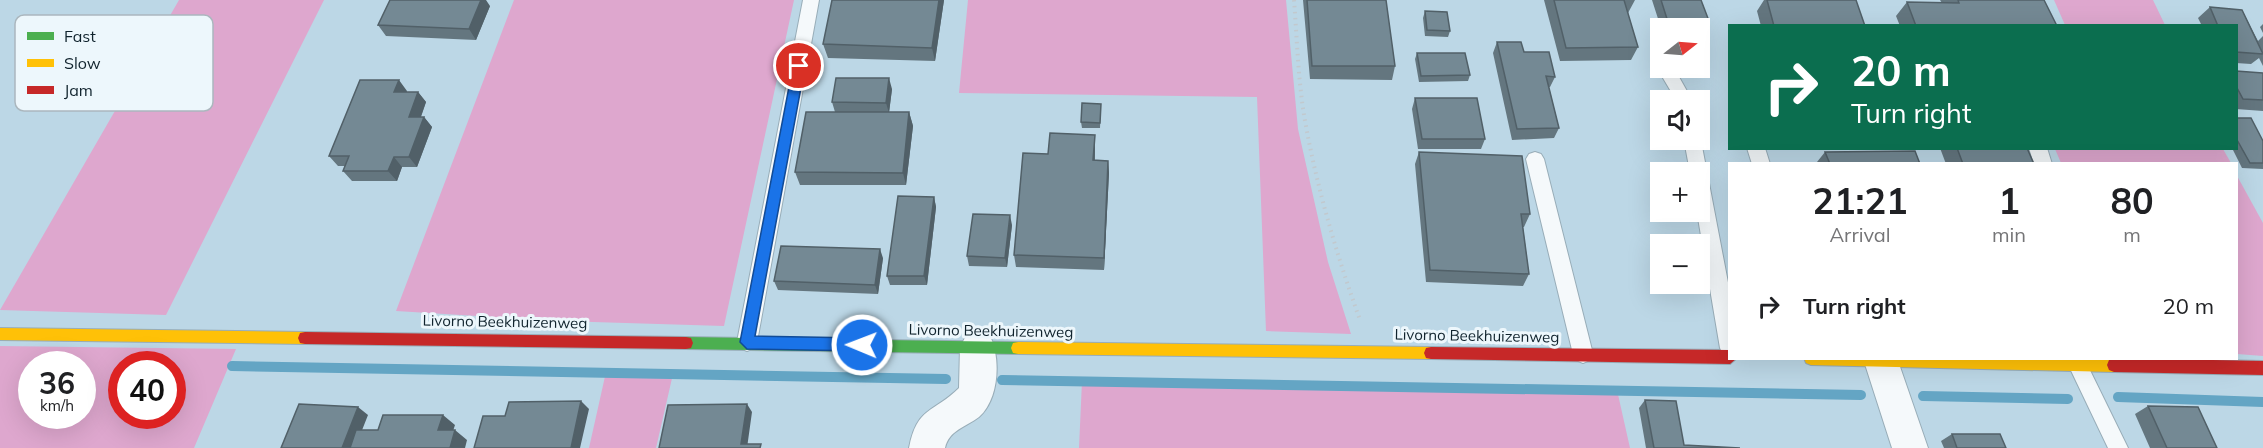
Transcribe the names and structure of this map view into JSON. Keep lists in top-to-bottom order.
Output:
{
  "streets": {
    "street": ["Livorno Beekhuizenweg"]
  },
  "legend": ["Fast", "Slow", "Jam"],
  "north": "right",
  "page": {
    "map_buttons": ["+", "−"],
    "turn": ["20 m", "Turn right"],
    "eta": [
      "21:21",
      "Arrival",
      "1",
      "min",
      "80",
      "m"
    ],
    "list": [
      {
        "name": "Turn right",
        "value": "20 m"
      }
    ],
    "speed": "36 km/h",
    "limit": "40"
  }
}
